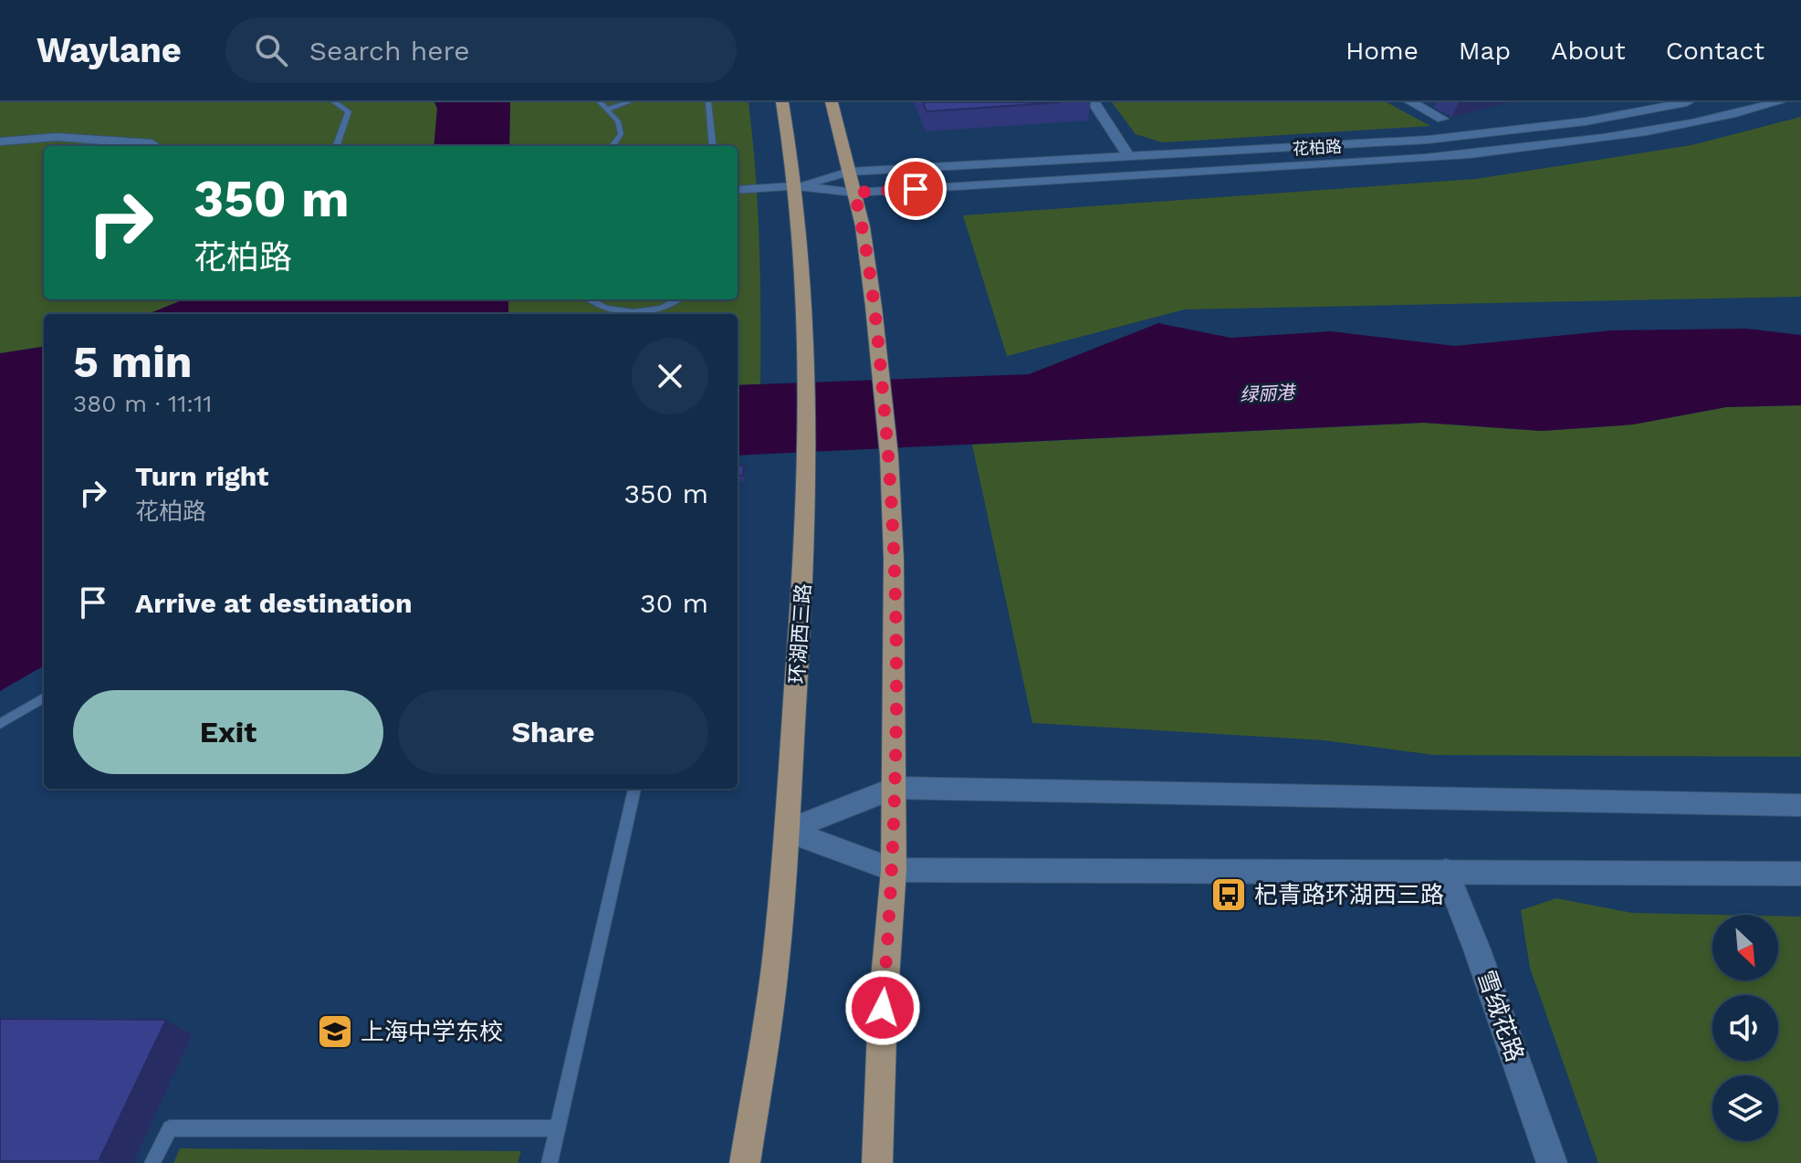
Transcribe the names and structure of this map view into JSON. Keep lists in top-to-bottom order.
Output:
{
  "streets": {
    "main road": ["花柏路", "环湖西三路", "雪绒花路"]
  },
  "crossings": [
    ["花柏路", "环湖西三路"]
  ],
  "water": ["绿丽港"],
  "places": {
    "bus stop": ["杞青路环湖西三路"],
    "school or university": ["上海中学东校"]
  },
  "north": "bottom right",
  "page": {
    "header": "Waylane",
    "search": "Search here",
    "nav": [
      "Home",
      "Map",
      "About",
      "Contact"
    ],
    "turn": ["350 m", "花柏路"],
    "heading": ["5 min", "380 m · 11:11"],
    "list": [
      {
        "name": "Turn right",
        "note": "花柏路",
        "value": "350 m"
      },
      {
        "name": "Arrive at destination",
        "value": "30 m"
      }
    ],
    "buttons": ["Exit", "Share"]
  }
}
